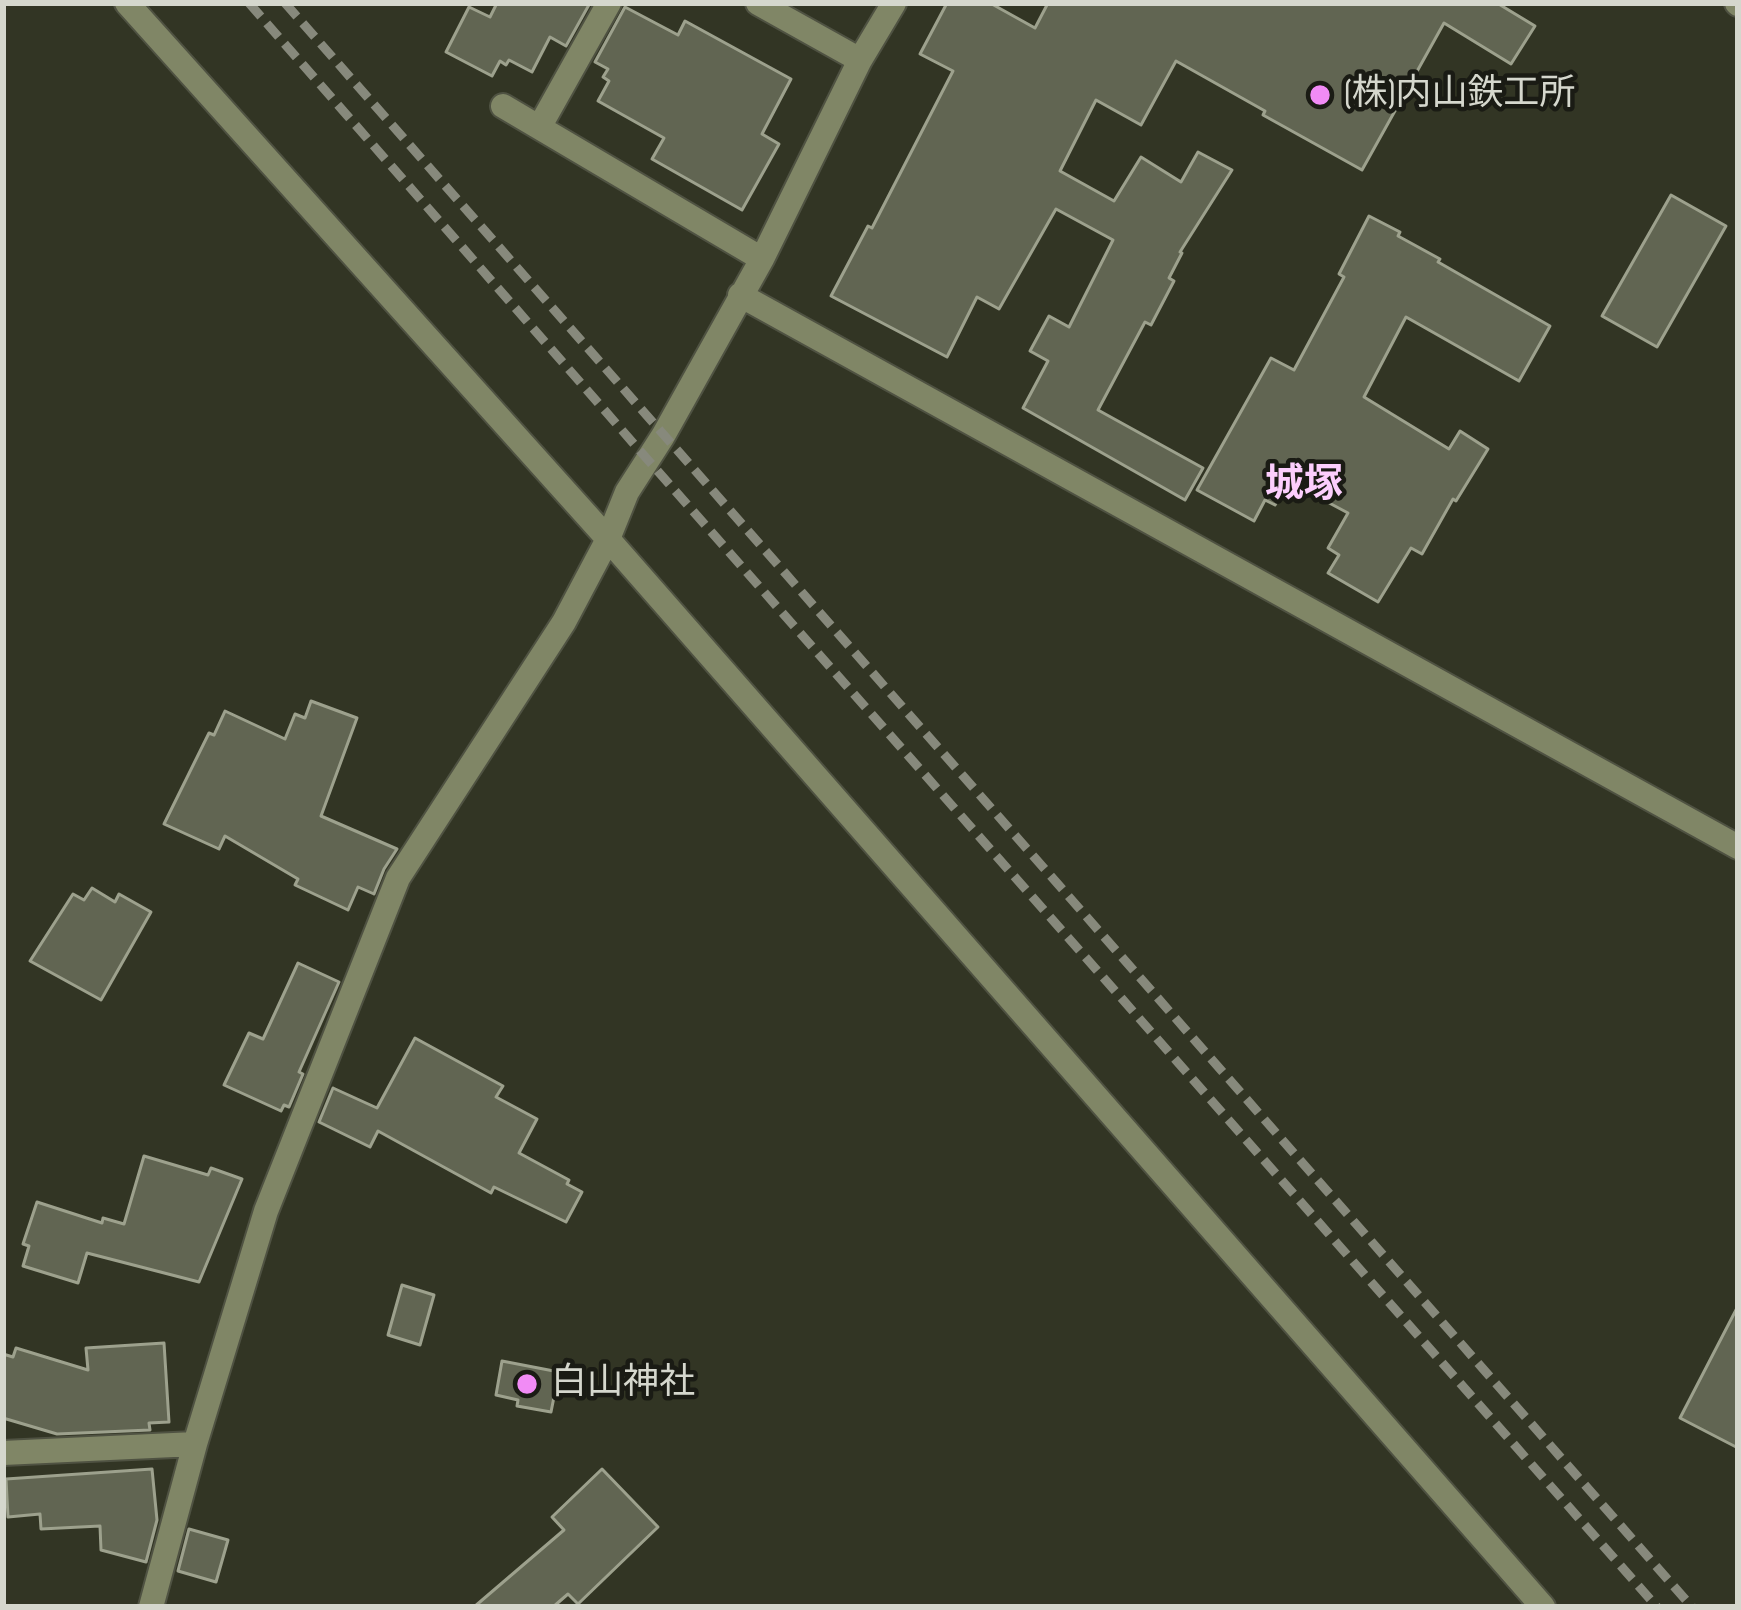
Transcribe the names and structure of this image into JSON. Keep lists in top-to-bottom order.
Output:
{
  "districts": ["城塚"],
  "places": ["(株)内山鉄工所", "白山神社"]
}
